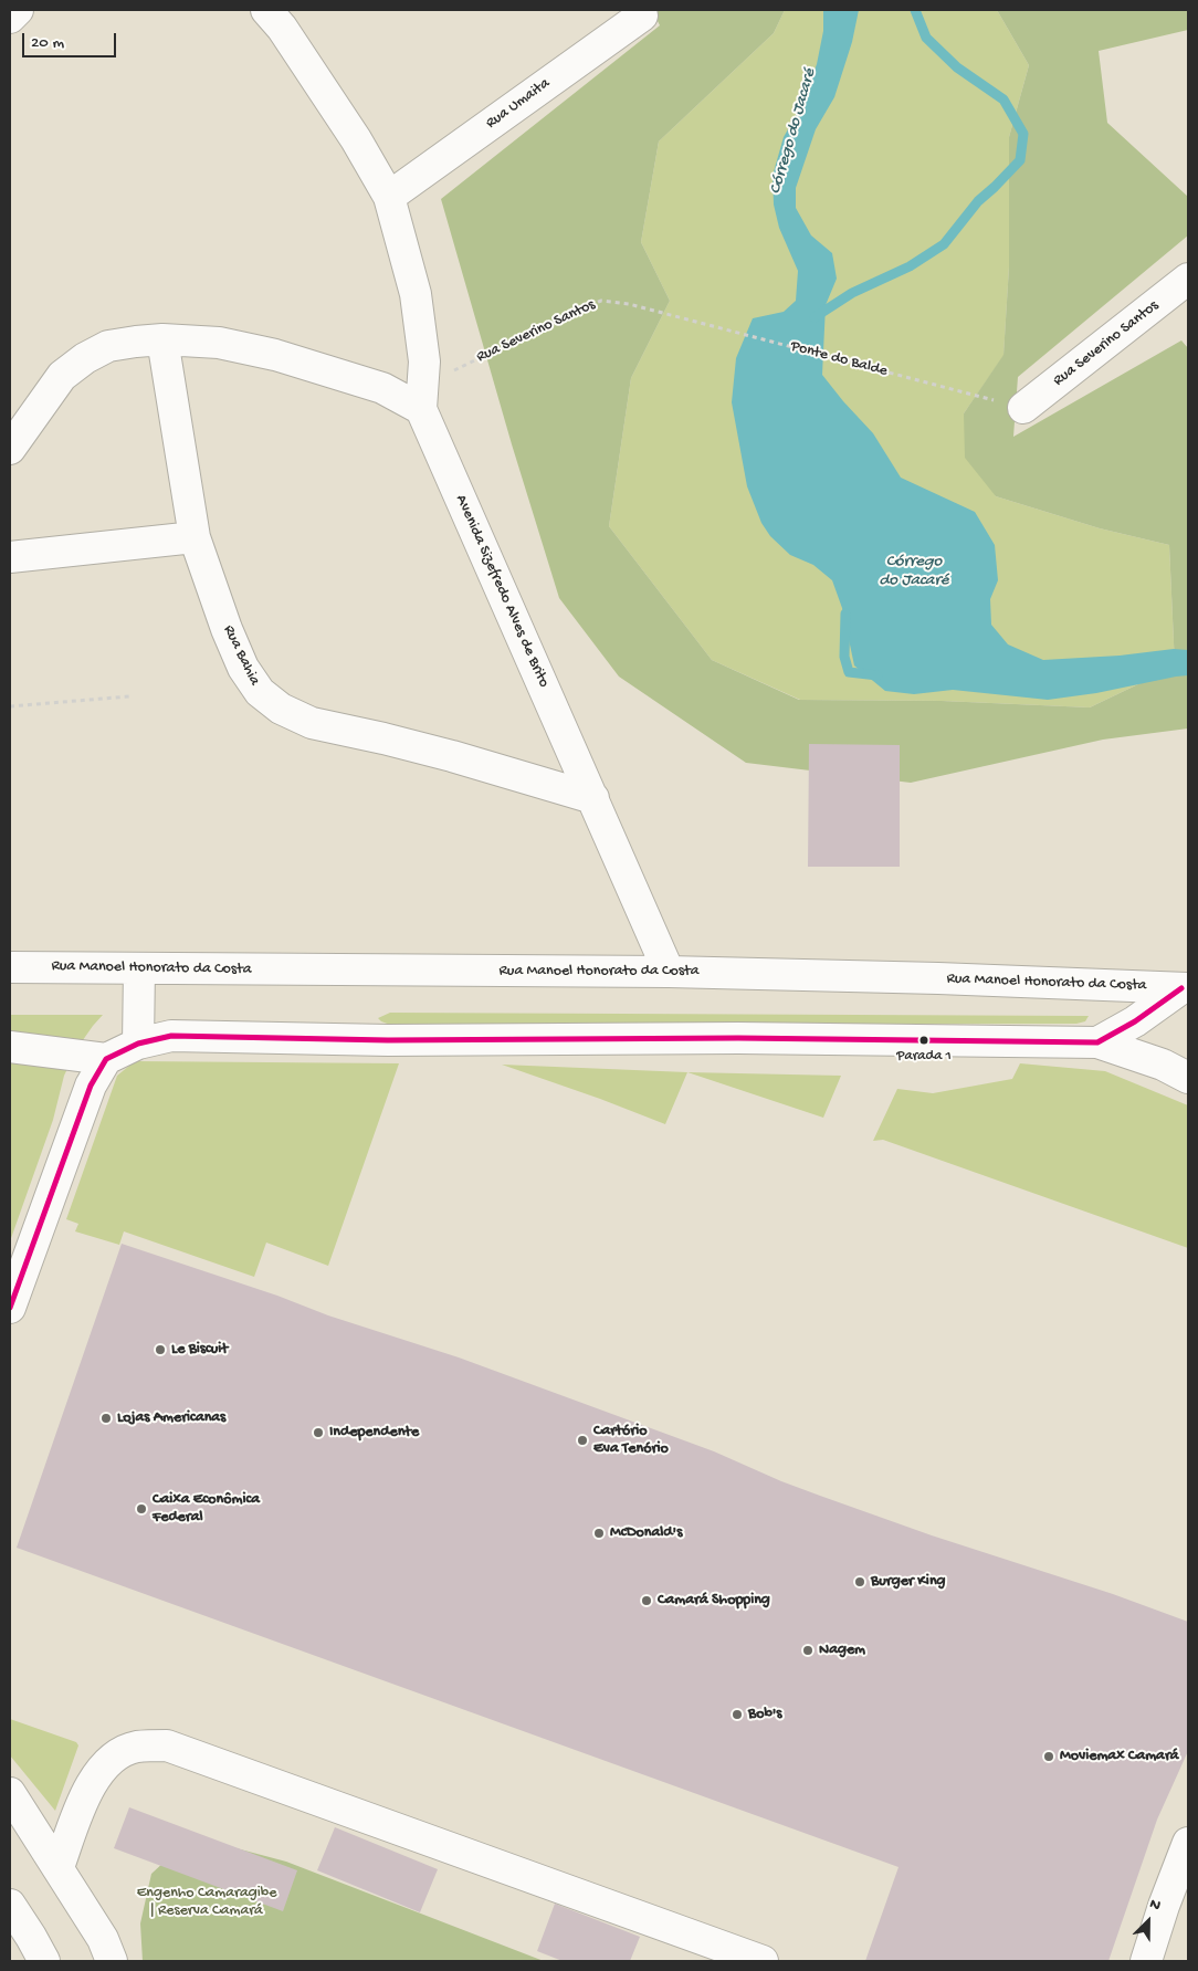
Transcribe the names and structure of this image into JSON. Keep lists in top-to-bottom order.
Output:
{
  "streets": {
    "street": [
      "Rua Umaita",
      "Rua Severino Santos",
      "Avenida Sizefredo Alves de Brito",
      "Rua Bahia",
      "Rua Manoel Honorato da Costa"
    ],
    "path": ["Ponte do Balde"]
  },
  "crossings": [
    ["Rua Umaita", "Avenida Sizefredo Alves de Brito"],
    ["Rua Severino Santos", "Ponte do Balde"],
    ["Rua Severino Santos", "Avenida Sizefredo Alves de Brito"],
    ["Avenida Sizefredo Alves de Brito", "Rua Bahia"],
    ["Avenida Sizefredo Alves de Brito", "Rua Manoel Honorato da Costa"]
  ],
  "water": ["Córrego do Jacaré"],
  "parks": ["Engenho Camaragibe | Reserva Camará"],
  "places": [
    "Parada 1",
    "Le Biscuit",
    "Lojas Americanas",
    "Independente",
    "Cartório Eva Tenório",
    "Caixa Econômica Federal",
    "McDonald's",
    "Burger King",
    "Camará Shopping",
    "Nagem",
    "Bob's",
    "Moviemax Camará"
  ],
  "scale_bar": "20 m",
  "north": "top right"
}
